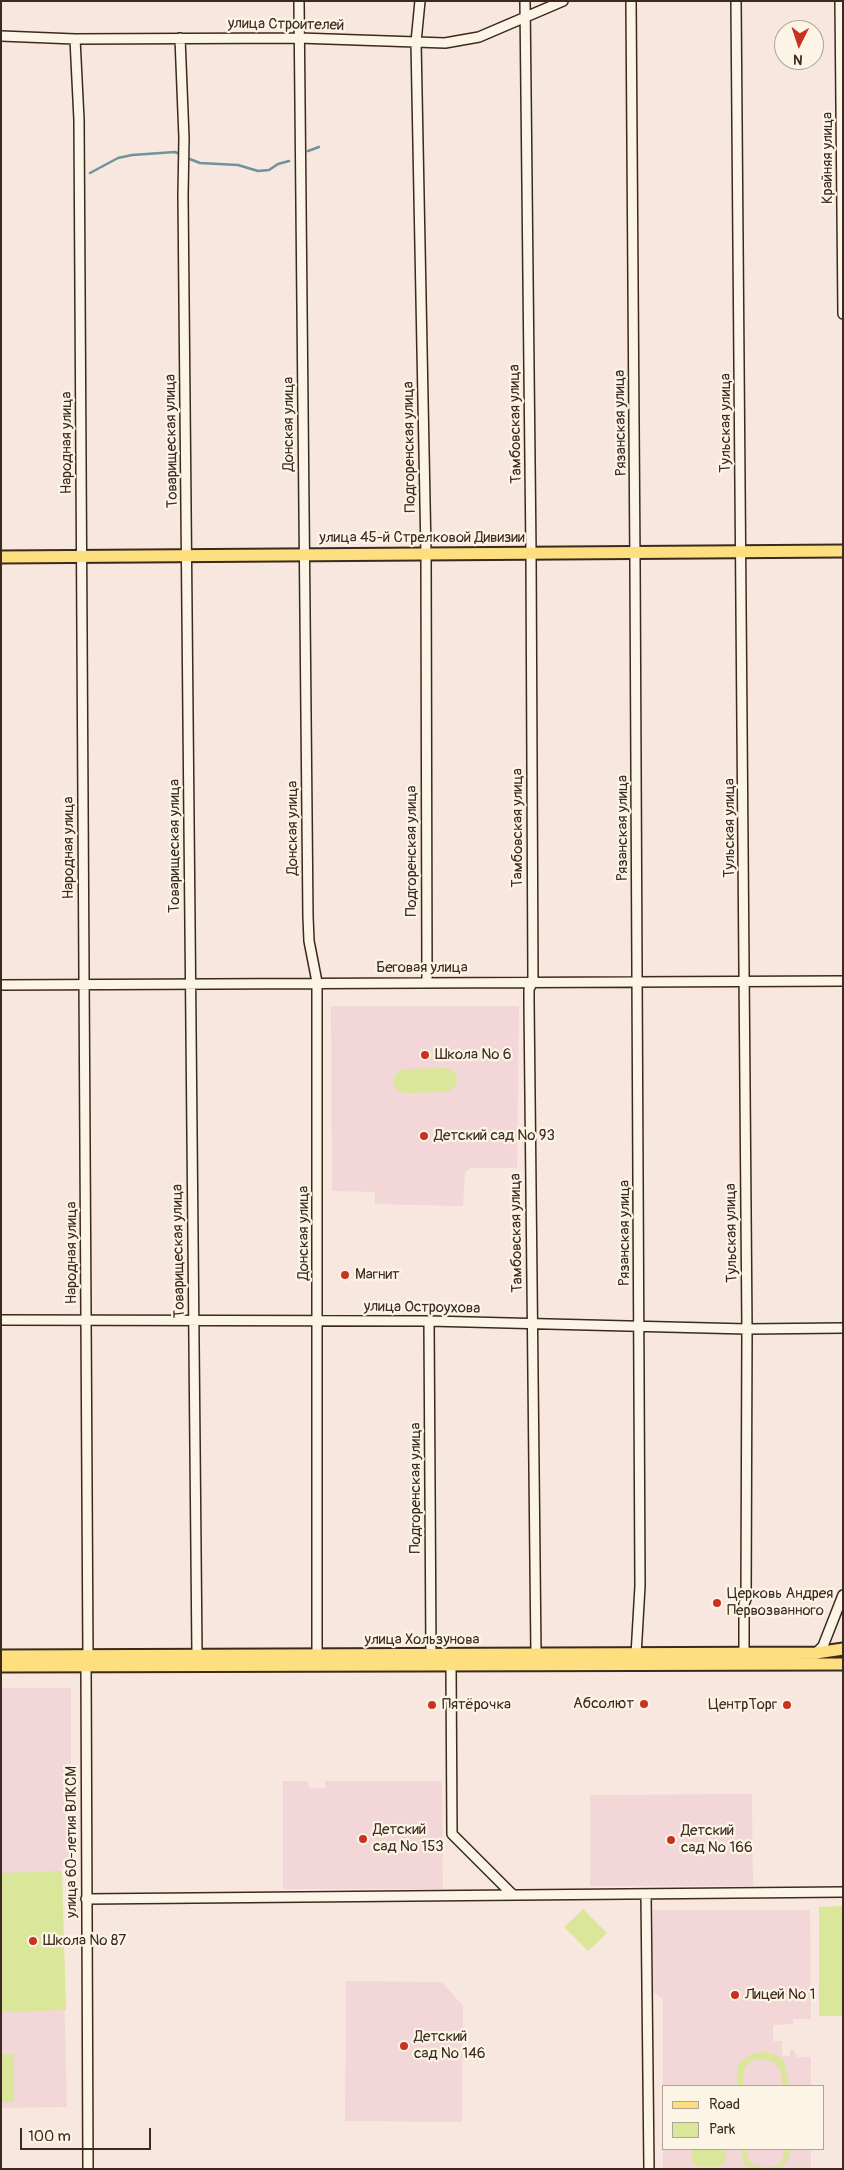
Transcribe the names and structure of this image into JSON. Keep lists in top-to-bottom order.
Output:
{
  "streets": {
    "main road": ["улица 45-й Стрелковой Дивизии", "улица Хользунова"],
    "street": [
      "улица Строителей",
      "Крайняя улица",
      "Рязанская улица",
      "Тульская улица",
      "Донская улица",
      "Тамбовская улица",
      "Товарищеская улица",
      "Народная улица",
      "Подгоренская улица",
      "Беговая улица",
      "улица Остроухова",
      "улица 60-летия ВЛКСМ"
    ]
  },
  "crossings": [
    ["улица Строителей", "Донская улица"],
    ["улица Строителей", "Тамбовская улица"],
    ["улица Строителей", "Товарищеская улица"],
    ["улица Строителей", "Народная улица"],
    ["улица Строителей", "Подгоренская улица"],
    ["Рязанская улица", "улица 45-й Стрелковой Дивизии"],
    ["Рязанская улица", "Беговая улица"],
    ["Рязанская улица", "улица Остроухова"],
    ["Рязанская улица", "улица Хользунова"],
    ["Тульская улица", "улица 45-й Стрелковой Дивизии"],
    ["Тульская улица", "Беговая улица"],
    ["Тульская улица", "улица Остроухова"],
    ["Тульская улица", "улица Хользунова"],
    ["Донская улица", "улица 45-й Стрелковой Дивизии"],
    ["Донская улица", "Беговая улица"],
    ["Донская улица", "улица Остроухова"],
    ["Донская улица", "улица Хользунова"],
    ["Тамбовская улица", "улица 45-й Стрелковой Дивизии"],
    ["Тамбовская улица", "Беговая улица"],
    ["Тамбовская улица", "улица Остроухова"],
    ["Тамбовская улица", "улица Хользунова"],
    ["Товарищеская улица", "улица 45-й Стрелковой Дивизии"],
    ["Товарищеская улица", "Беговая улица"],
    ["Товарищеская улица", "улица Остроухова"],
    ["Товарищеская улица", "улица Хользунова"],
    ["Народная улица", "улица 45-й Стрелковой Дивизии"],
    ["Народная улица", "Беговая улица"],
    ["Народная улица", "улица Остроухова"],
    ["Народная улица", "улица Хользунова"],
    ["Народная улица", "улица 60-летия ВЛКСМ"],
    ["Подгоренская улица", "улица 45-й Стрелковой Дивизии"],
    ["Подгоренская улица", "Беговая улица"],
    ["Подгоренская улица", "улица Остроухова"],
    ["Подгоренская улица", "улица Хользунова"],
    ["улица Хользунова", "улица 60-летия ВЛКСМ"]
  ],
  "places": [
    "Школа № 6",
    "Детский сад № 93",
    "Магнит",
    "Церковь Андрея Первозванного",
    "Абсолют",
    "Пятёрочка",
    "ЦентрТорг",
    "Детский сад № 153",
    "Детский сад № 166",
    "Школа № 87",
    "Лицей № 1",
    "Детский сад № 146"
  ],
  "legend": ["Road", "Park"],
  "scale_bar": "100 m",
  "north": "bottom"
}
